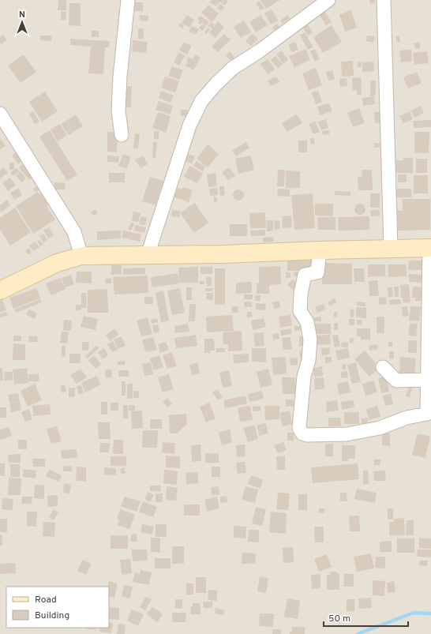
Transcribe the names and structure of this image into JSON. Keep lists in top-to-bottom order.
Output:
{
  "legend": ["Road", "Building"],
  "scale_bar": "50 m",
  "north": "top"
}
